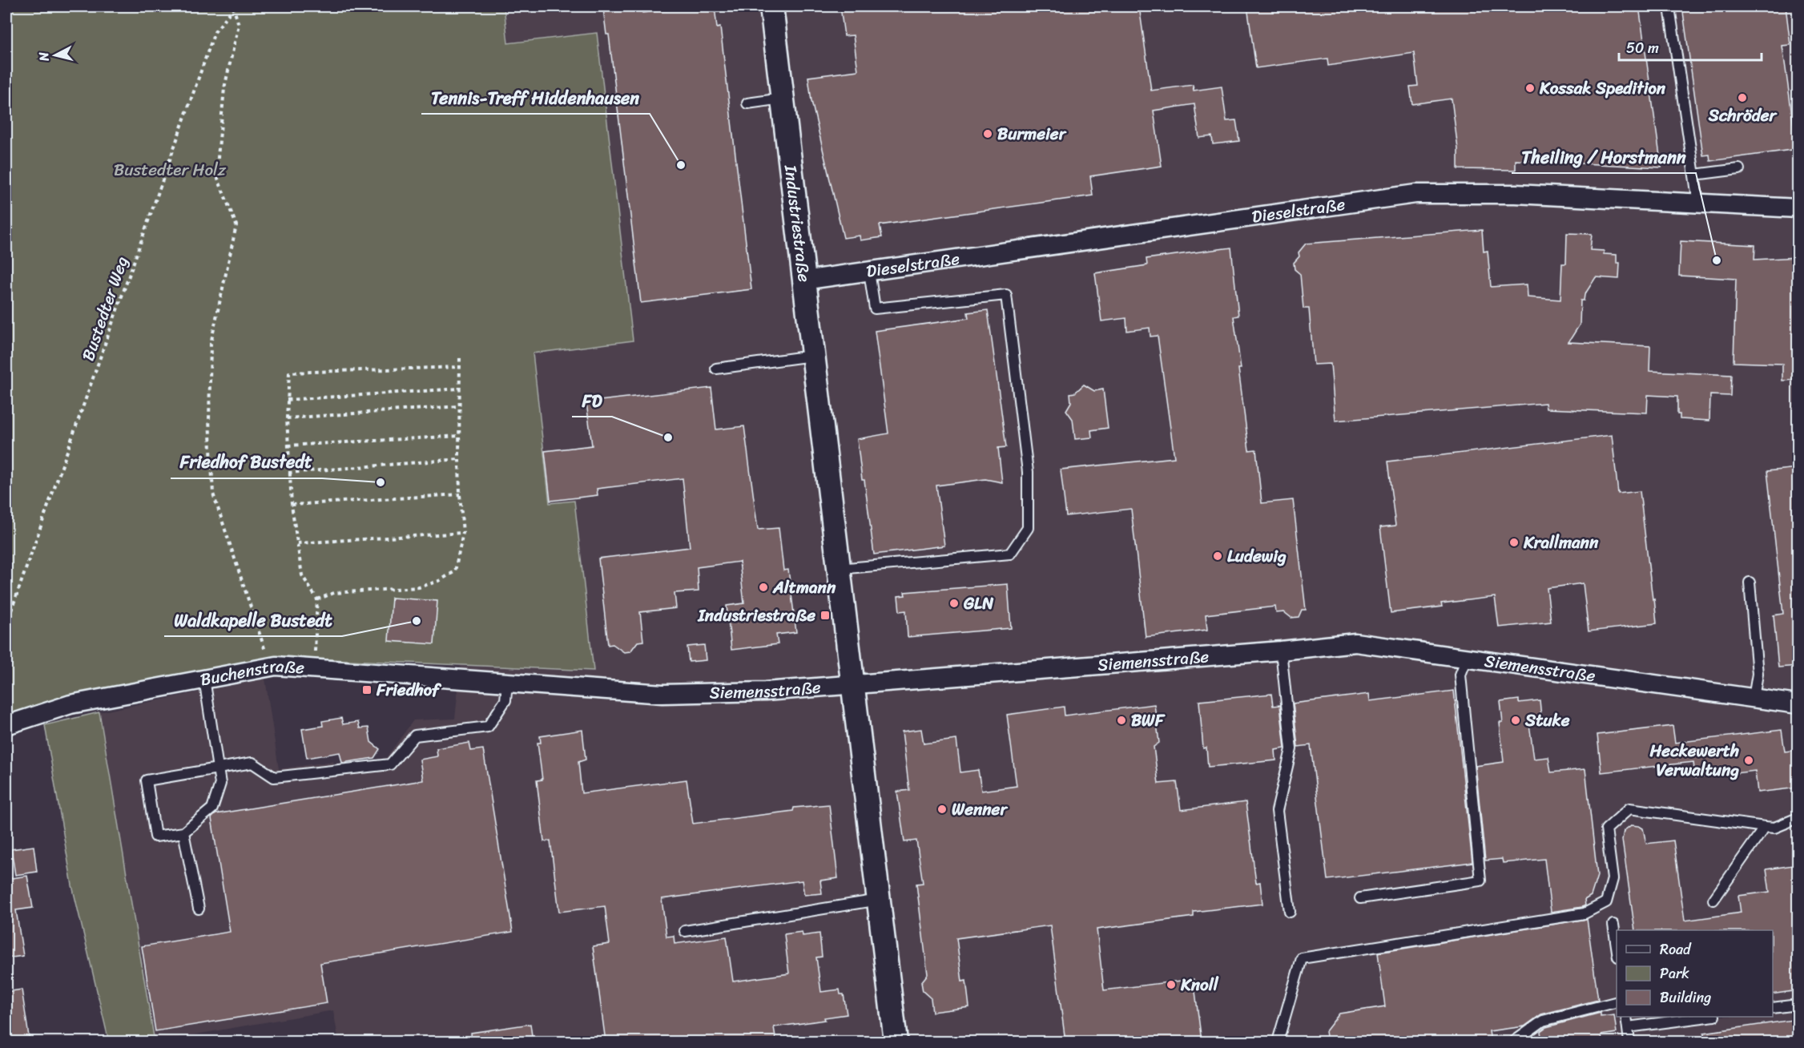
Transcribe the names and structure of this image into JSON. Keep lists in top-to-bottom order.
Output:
{
  "streets": {
    "street": [
      "Dieselstraße",
      "Industriestraße",
      "Siemensstraße",
      "Buchenstraße"
    ],
    "path": ["Bustedter Weg"]
  },
  "crossings": [
    ["Dieselstraße", "Industriestraße"],
    ["Industriestraße", "Siemensstraße"],
    ["Siemensstraße", "Buchenstraße"]
  ],
  "parks": ["Bustedter Holz"],
  "places": {
    "other": [
      "Kossak Spedition",
      "Schröder",
      "Burmeier",
      "Tennis-Treff Hiddenhausen",
      "Theiling / Horstmann",
      "FD",
      "Friedhof Bustedt",
      "Krallmann",
      "Ludewig",
      "Altmann",
      "GLN",
      "Waldkapelle Bustedt",
      "BWF",
      "Stuke",
      "Heckewerth Verwaltung",
      "Wenner",
      "Knoll"
    ],
    "transit": ["Industriestraße", "Friedhof"]
  },
  "legend": ["Road", "Park", "Building"],
  "scale_bar": "50 m",
  "north": "left"
}
